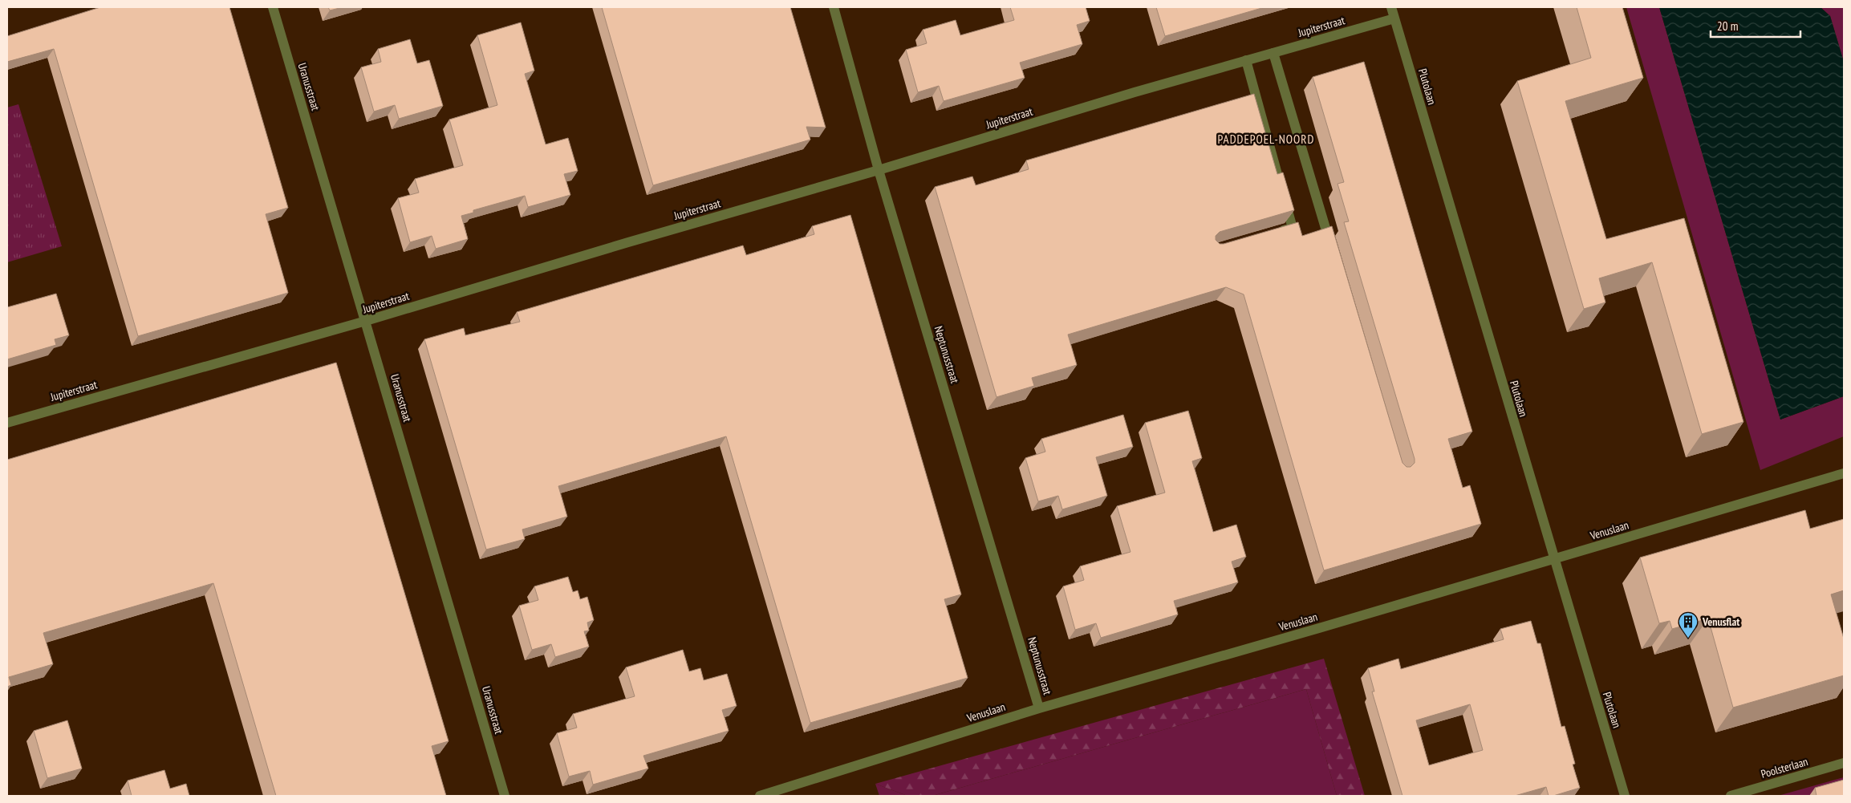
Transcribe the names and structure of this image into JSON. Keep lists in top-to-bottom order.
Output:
{
  "streets": {
    "street": [
      "Jupiterstraat",
      "Uranusstraat",
      "Plutolaan",
      "Neptunusstraat",
      "Venuslaan",
      "Poolsterlaan"
    ]
  },
  "crossings": [
    ["Jupiterstraat", "Uranusstraat"],
    ["Jupiterstraat", "Plutolaan"],
    ["Jupiterstraat", "Neptunusstraat"],
    ["Plutolaan", "Venuslaan"],
    ["Neptunusstraat", "Venuslaan"]
  ],
  "districts": ["PADDEPOEL-NOORD"],
  "places": {
    "building": ["Venusflat"]
  },
  "scale_bar": "20 m"
}
